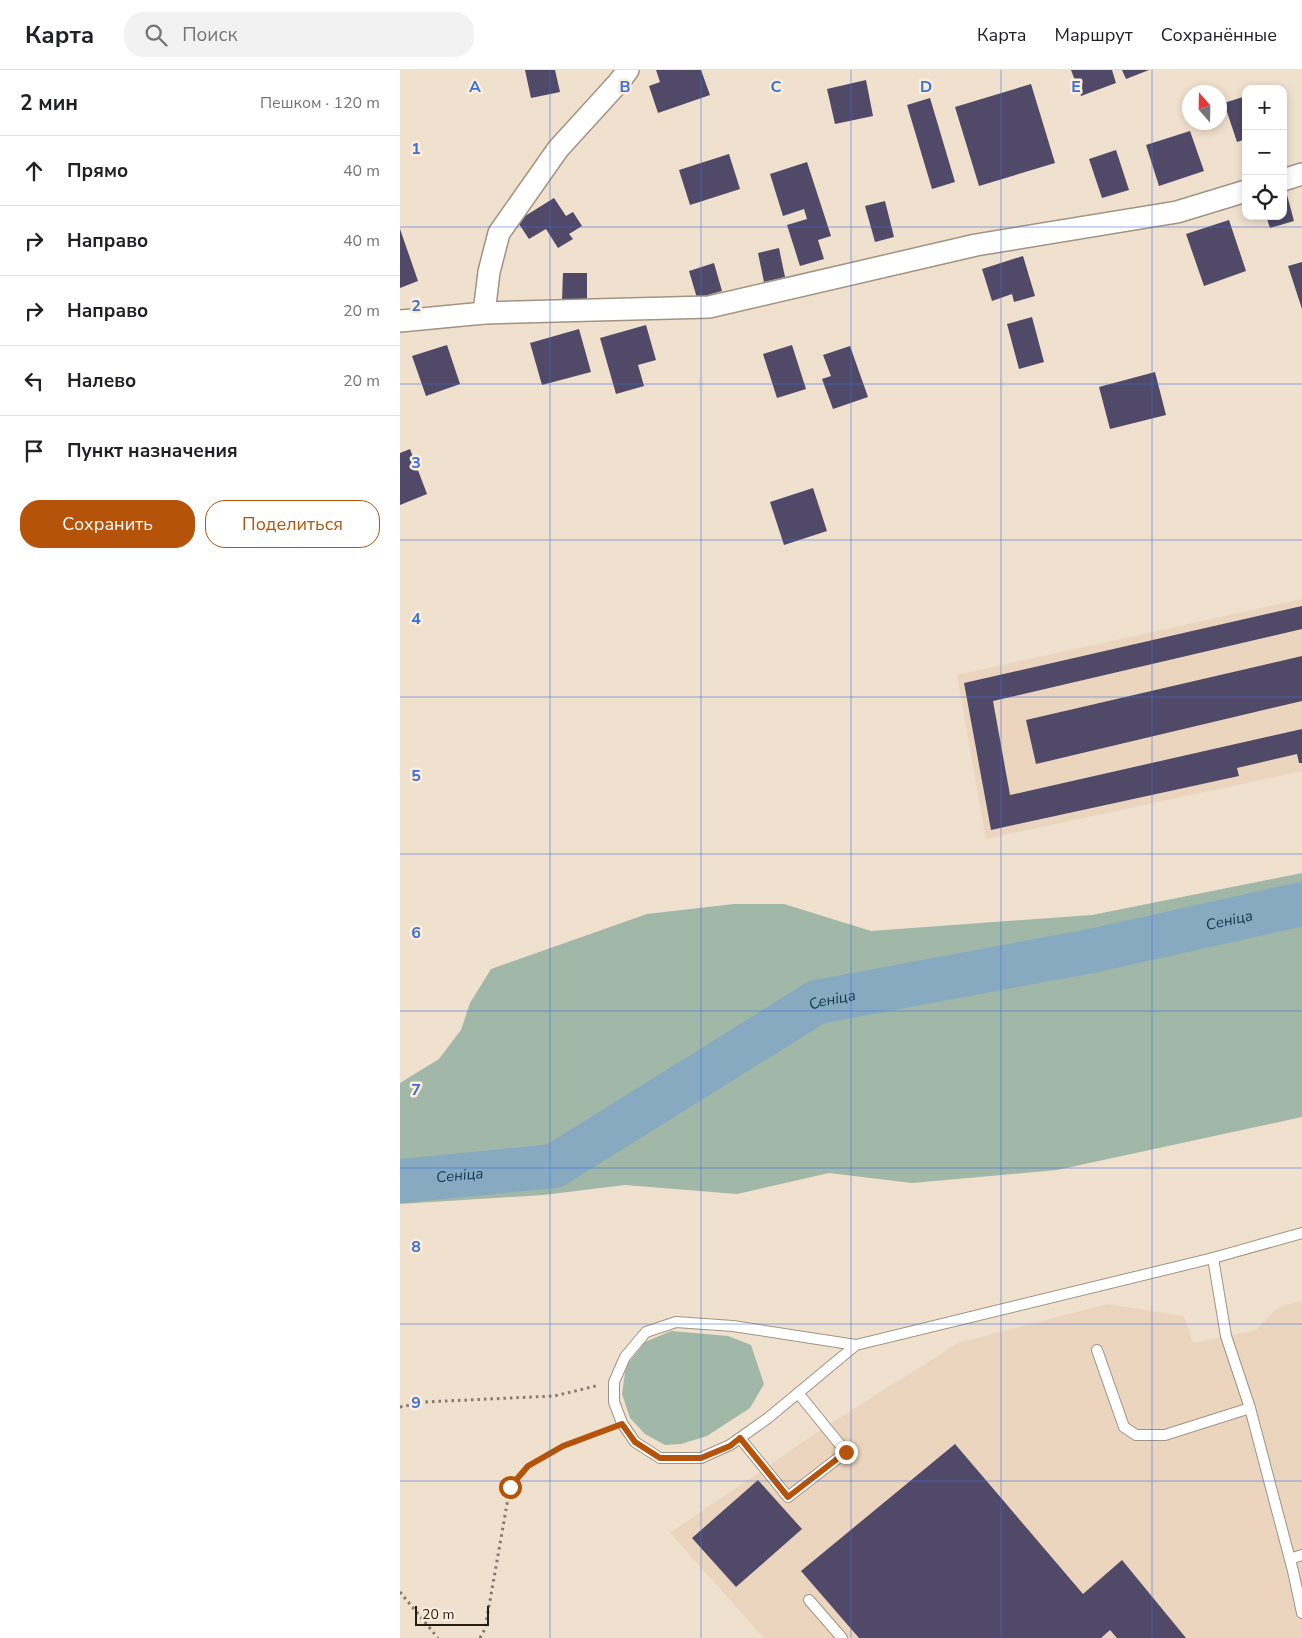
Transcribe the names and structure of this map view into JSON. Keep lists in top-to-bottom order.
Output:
{
  "water": ["Сеніца"],
  "scale_bar": "20 m",
  "north": "top",
  "page": {
    "header": "Карта",
    "search": "Поиск",
    "nav": ["Карта", "Маршрут", "Сохранённые"],
    "heading": ["2 мин", "Пешком · 120 m"],
    "map_buttons": ["+", "−"],
    "list": [
      ["Прямо", "40 m"],
      ["Направо", "40 m"],
      ["Направо", "20 m"],
      ["Налево", "20 m"],
      "Пункт назначения"
    ],
    "buttons": ["Сохранить", "Поделиться"],
    "scale": "20 m"
  },
  "grid": {
    "columns": [
      "A",
      "B",
      "C",
      "D",
      "E"
    ],
    "rows": [
      "1",
      "2",
      "3",
      "4",
      "5",
      "6",
      "7",
      "8",
      "9"
    ]
  }
}
